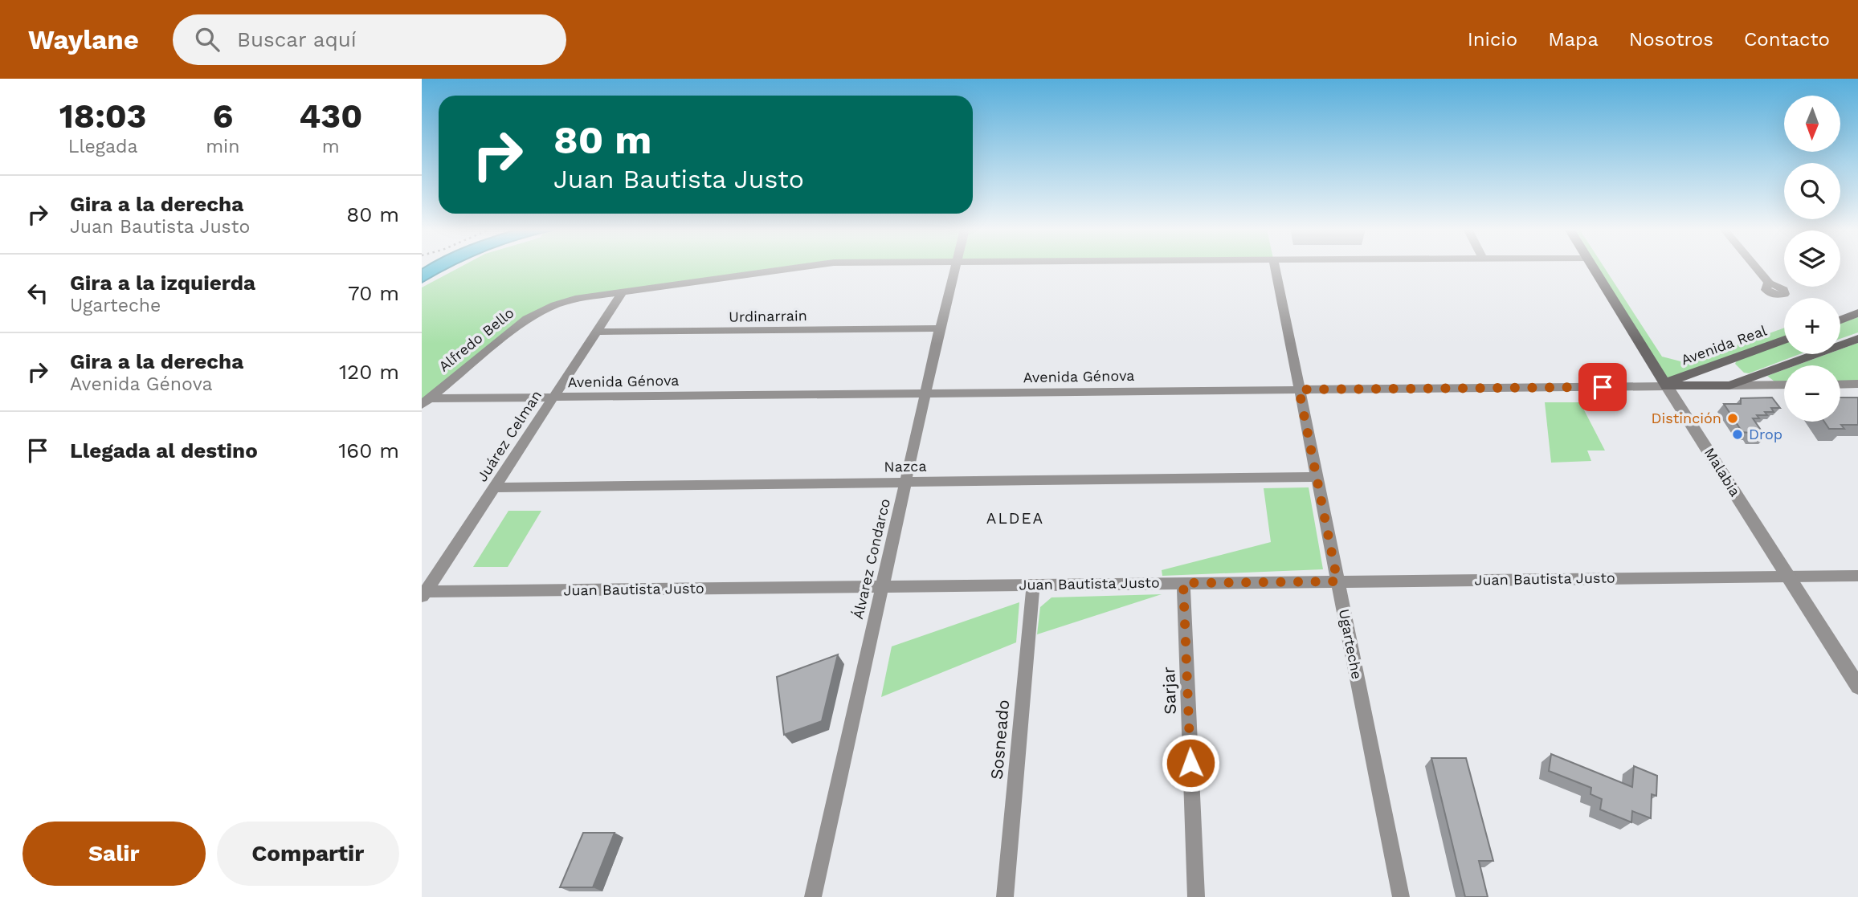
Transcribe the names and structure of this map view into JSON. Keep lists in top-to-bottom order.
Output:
{
  "streets": {
    "main road": ["Avenida Real", "Avenida Génova", "Malabia"],
    "street": [
      "Urdinarrain",
      "Alfredo Bello",
      "Juárez Celman",
      "Nazca",
      "Álvarez Condarco",
      "Juan Bautista Justo",
      "Ugarteche",
      "Sarjar",
      "Sosneado"
    ]
  },
  "crossings": [
    ["Urdinarrain", "Juárez Celman"],
    ["Urdinarrain", "Álvarez Condarco"],
    ["Alfredo Bello", "Avenida Génova"],
    ["Alfredo Bello", "Juárez Celman"],
    ["Avenida Real", "Avenida Génova"],
    ["Avenida Real", "Malabia"],
    ["Avenida Génova", "Juárez Celman"],
    ["Avenida Génova", "Malabia"],
    ["Avenida Génova", "Álvarez Condarco"],
    ["Avenida Génova", "Ugarteche"],
    ["Juárez Celman", "Nazca"],
    ["Juárez Celman", "Juan Bautista Justo"],
    ["Nazca", "Álvarez Condarco"],
    ["Nazca", "Ugarteche"],
    ["Malabia", "Juan Bautista Justo"],
    ["Álvarez Condarco", "Juan Bautista Justo"],
    ["Juan Bautista Justo", "Ugarteche"],
    ["Juan Bautista Justo", "Sarjar"],
    ["Juan Bautista Justo", "Sosneado"]
  ],
  "districts": ["ALDEA"],
  "places": ["Distinción", "Drop"],
  "north": "bottom",
  "page": {
    "header": "Waylane",
    "search": "Buscar aquí",
    "nav": [
      "Inicio",
      "Mapa",
      "Nosotros",
      "Contacto"
    ],
    "eta": [
      "18:03",
      "Llegada",
      "6",
      "min",
      "430",
      "m"
    ],
    "map_buttons": ["+", "−"],
    "turn": ["80 m", "Juan Bautista Justo"],
    "list": [
      {
        "name": "Gira a la derecha",
        "note": "Juan Bautista Justo",
        "value": "80 m"
      },
      {
        "name": "Gira a la izquierda",
        "note": "Ugarteche",
        "value": "70 m"
      },
      {
        "name": "Gira a la derecha",
        "note": "Avenida Génova",
        "value": "120 m"
      },
      {
        "name": "Llegada al destino",
        "value": "160 m"
      }
    ],
    "buttons": ["Salir", "Compartir"]
  }
}
